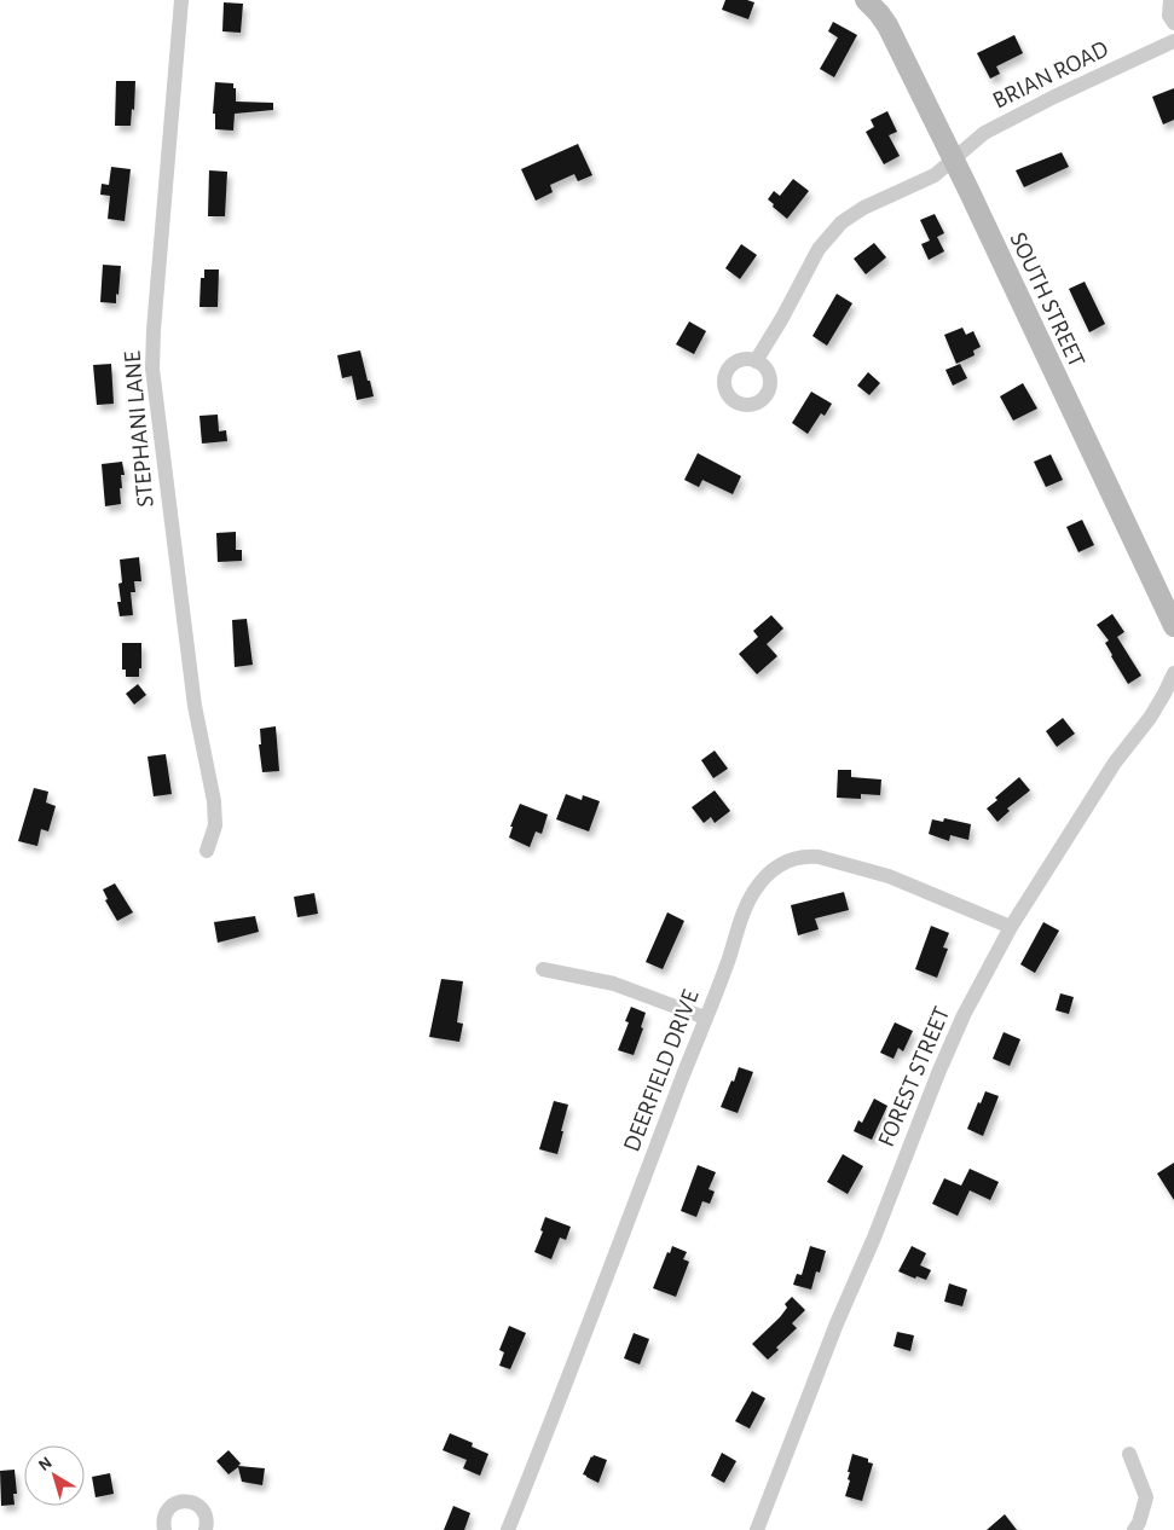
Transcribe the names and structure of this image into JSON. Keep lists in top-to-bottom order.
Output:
{
  "streets": {
    "street": [
      "BRIAN ROAD",
      "SOUTH STREET",
      "STEPHANI LANE",
      "DEERFIELD DRIVE",
      "FOREST STREET"
    ]
  },
  "crossings": [
    ["BRIAN ROAD", "SOUTH STREET"],
    ["DEERFIELD DRIVE", "FOREST STREET"]
  ],
  "north": "top left"
}
